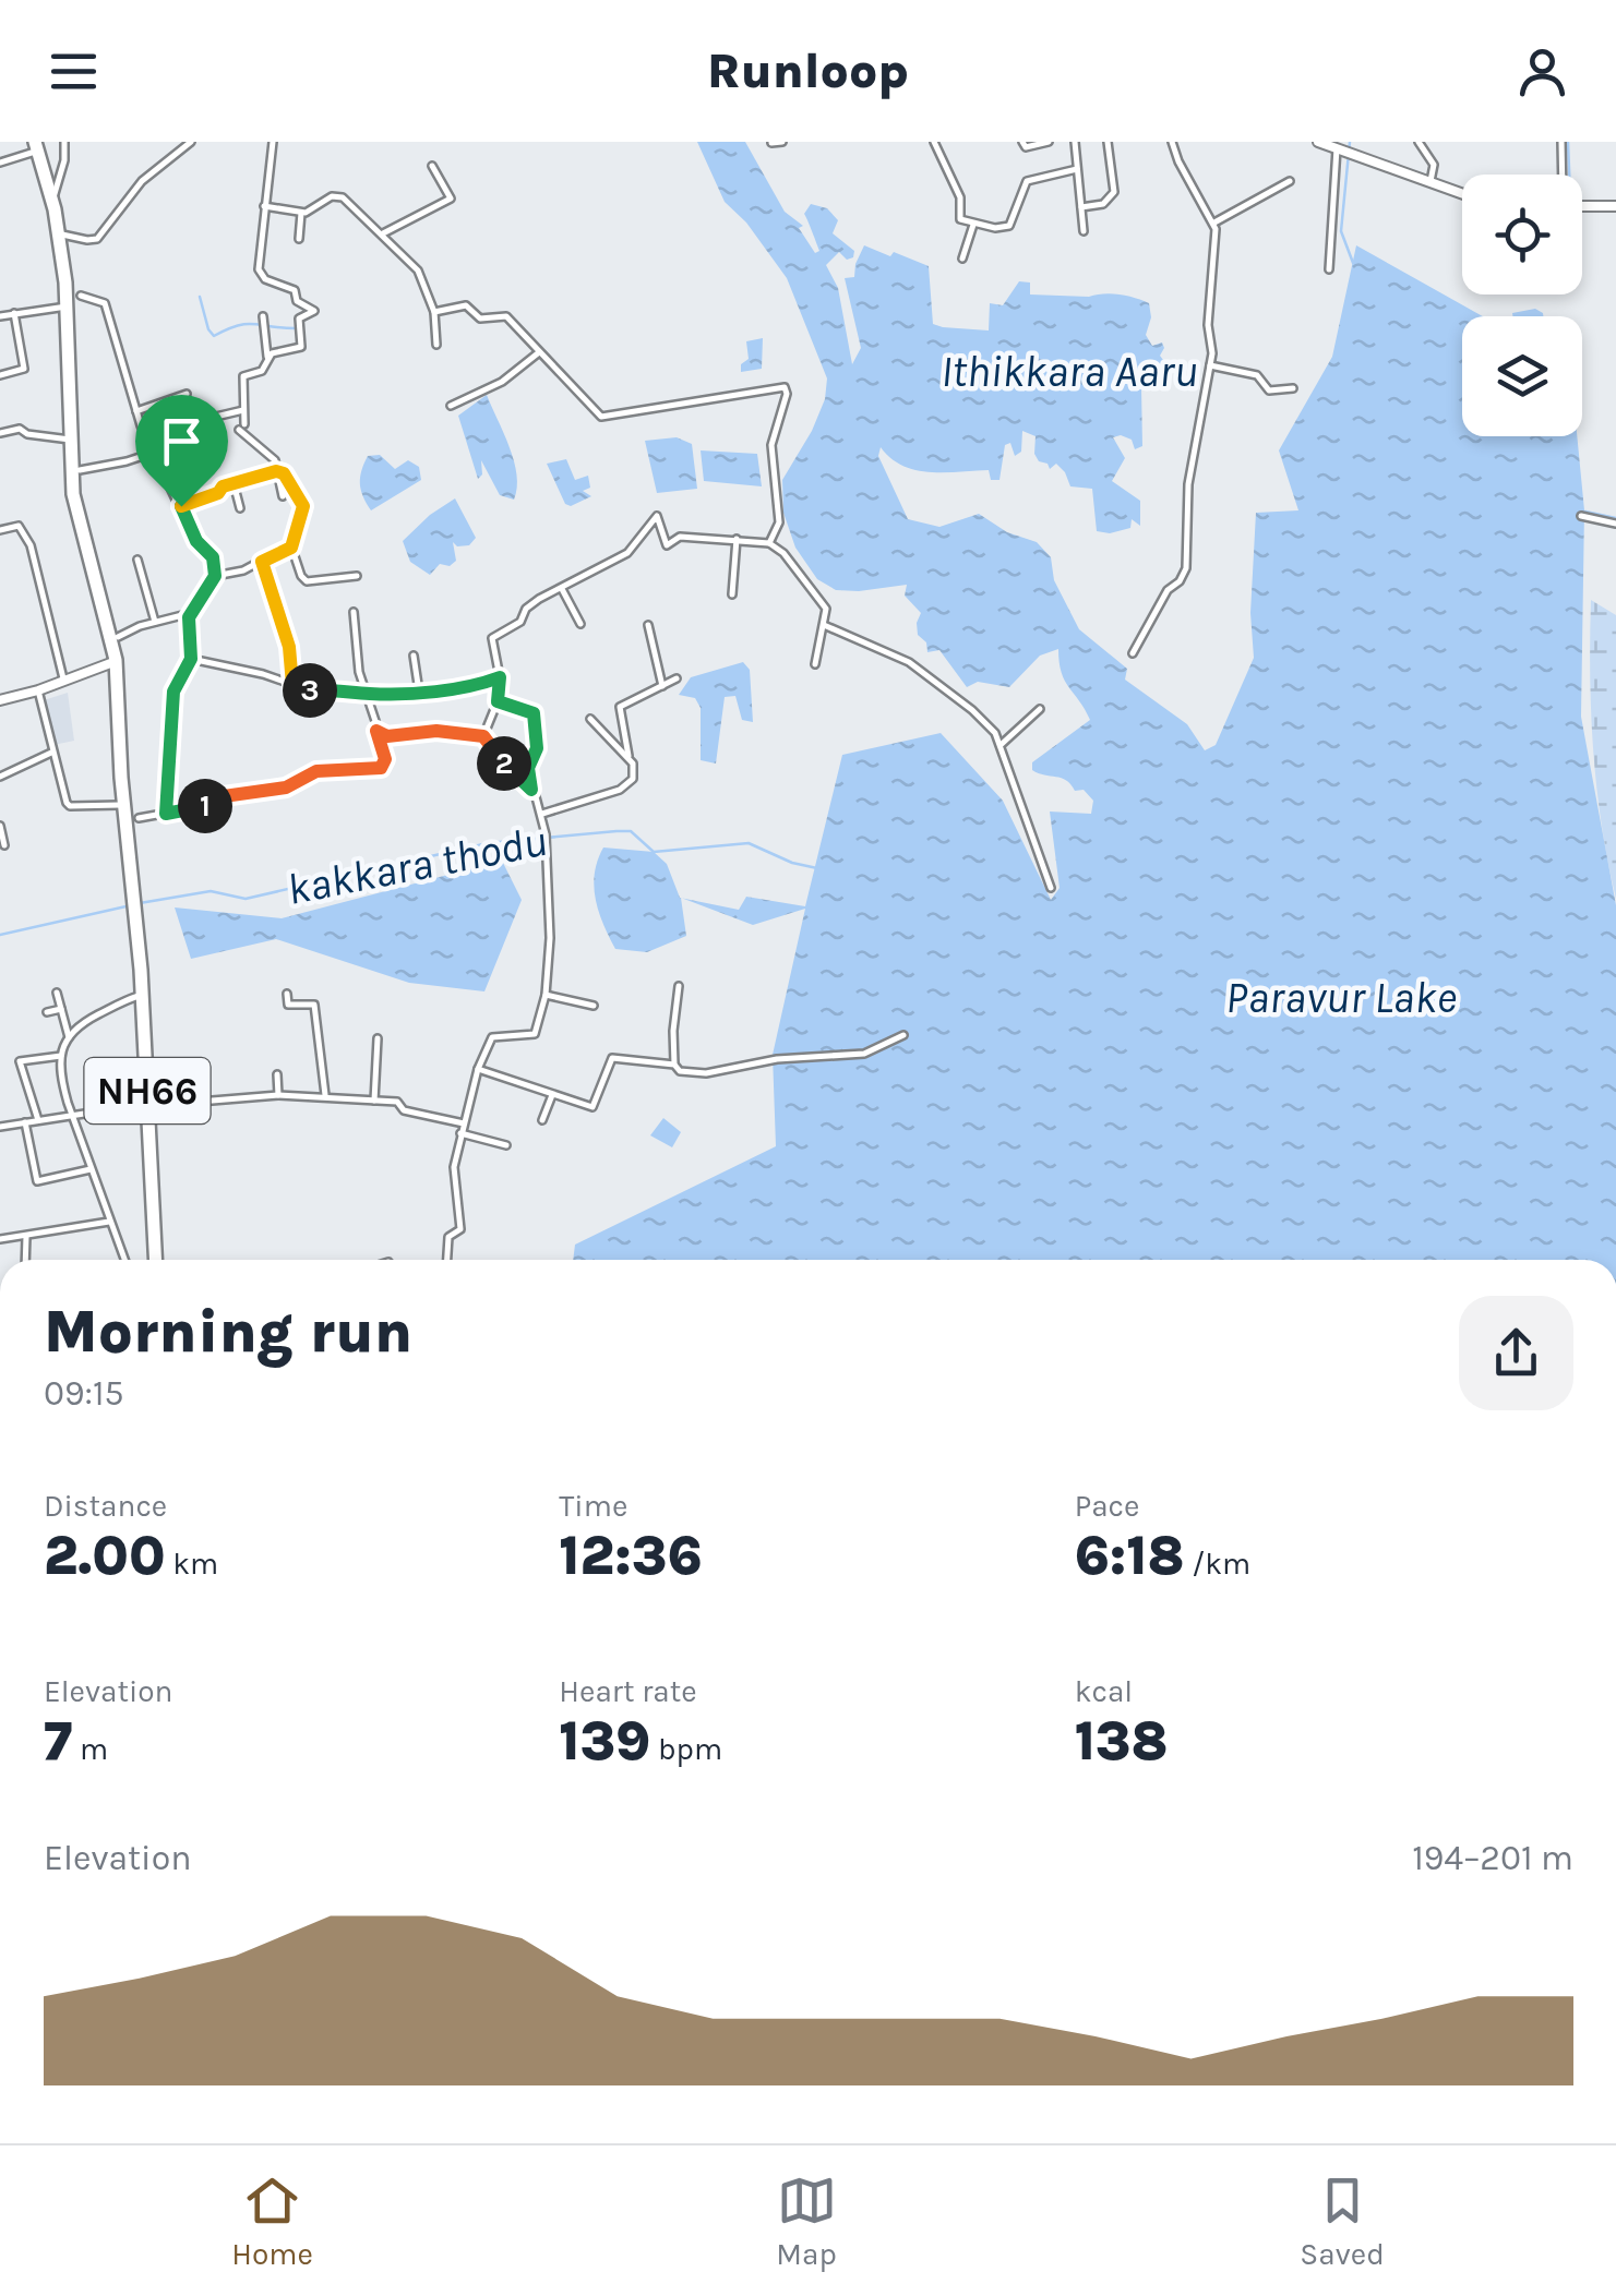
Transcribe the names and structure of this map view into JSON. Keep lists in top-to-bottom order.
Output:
{
  "streets": {
    "highway": ["NH66"]
  },
  "water": ["Ithikkara Aaru", "kakkara thodu", "Paravur Lake"],
  "page": {
    "header": "Runloop",
    "pins": ["3", "2", "1"],
    "heading": ["Morning run", "09:15"],
    "stats": [
      ["Distance", "2.00 km"],
      ["Time", "12:36"],
      ["Pace", "6:18 /km"],
      ["Elevation", "7 m"],
      ["Heart rate", "139 bpm"],
      ["kcal", "138"]
    ],
    "chart": ["Elevation", "194–201 m"],
    "tabs": ["Home", "Map", "Saved"]
  }
}
